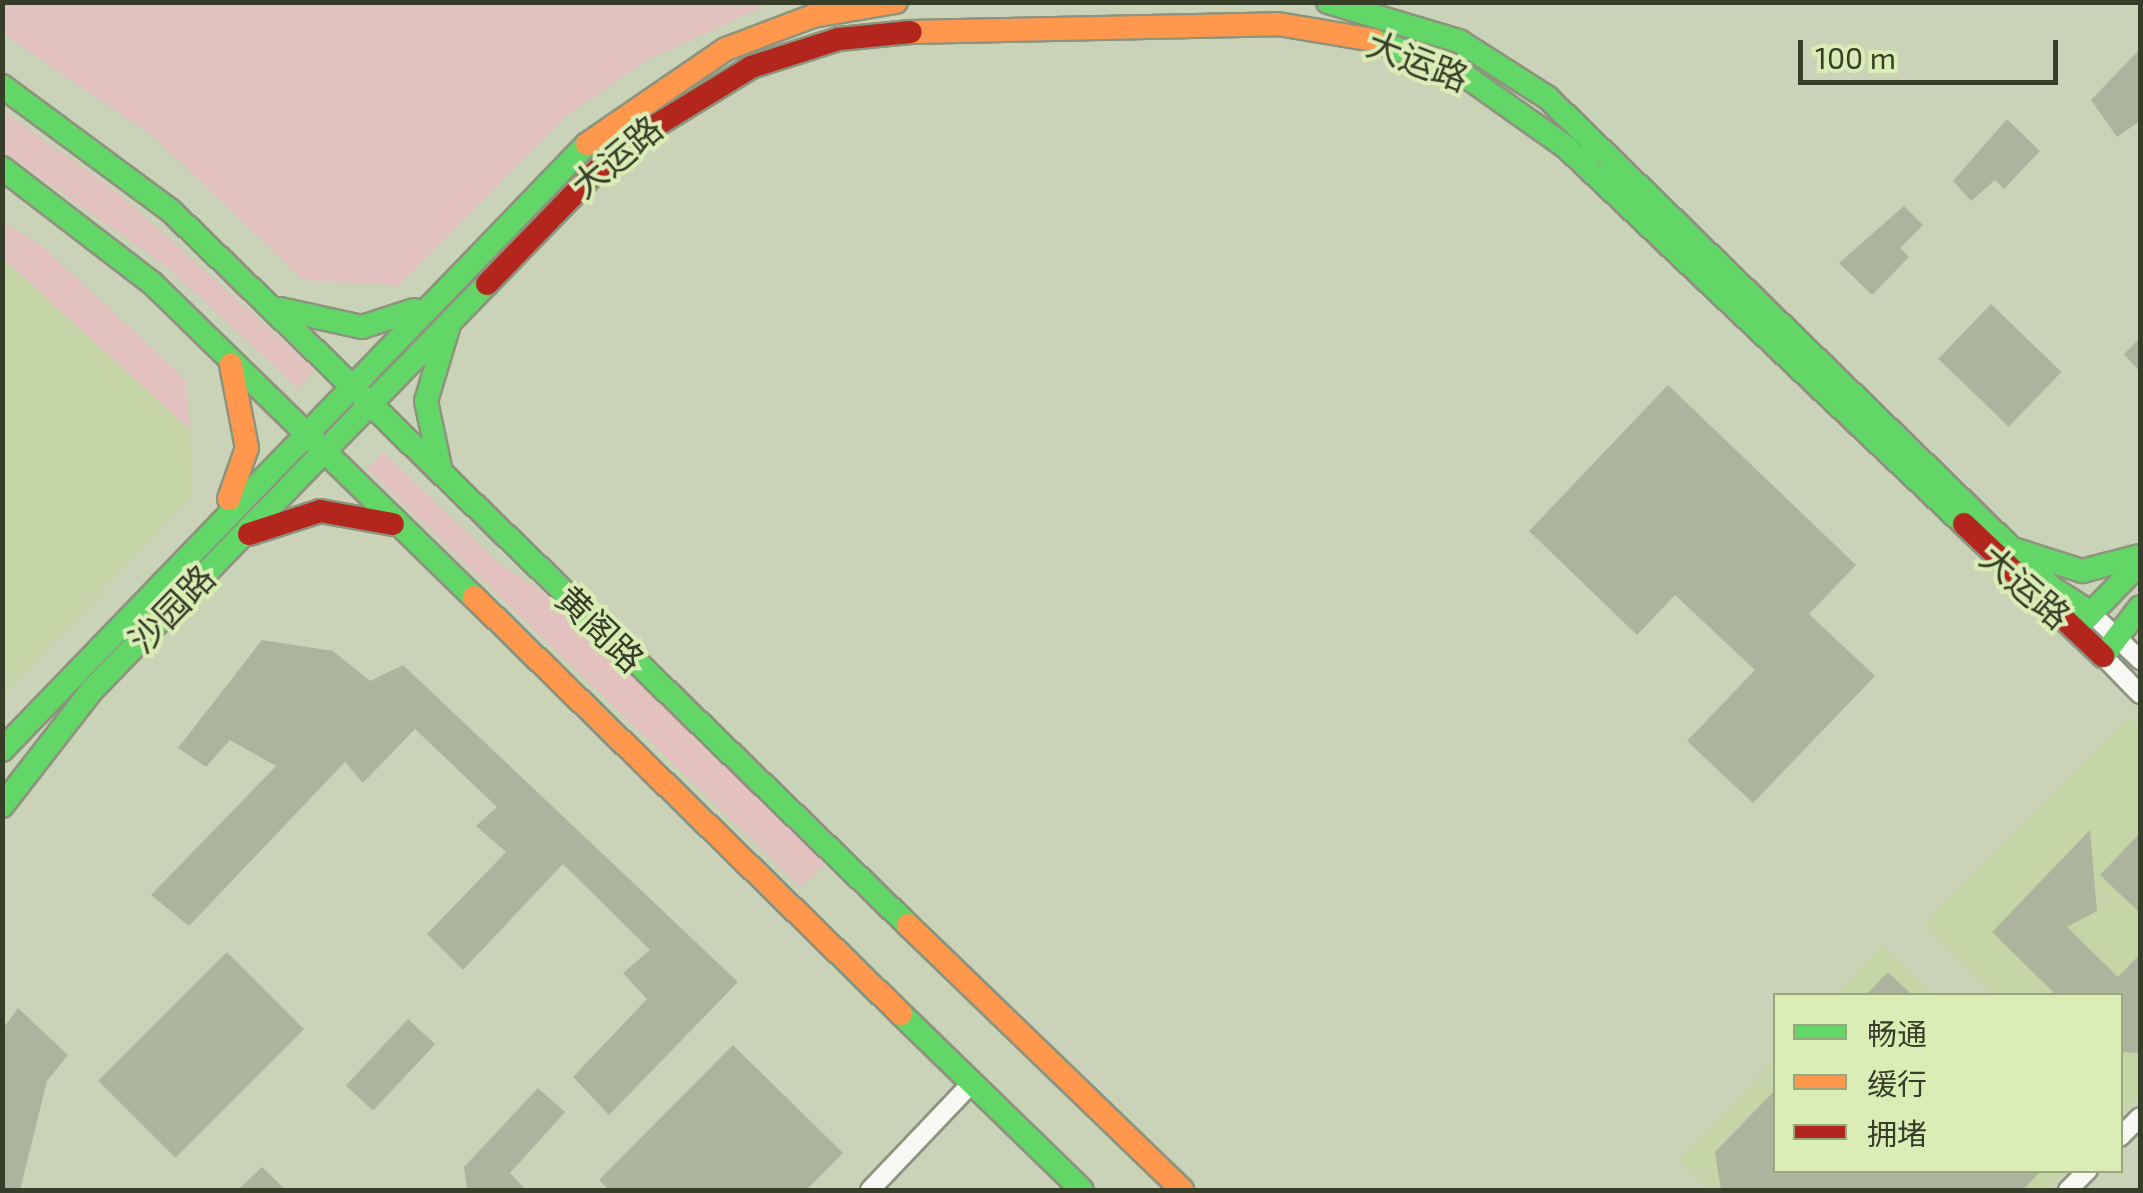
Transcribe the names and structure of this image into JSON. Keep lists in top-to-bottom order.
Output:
{
  "streets": {
    "street": ["大运路", "沙园路", "黄阁路"]
  },
  "crossings": [
    ["大运路", "沙园路"],
    ["大运路", "黄阁路"],
    ["沙园路", "黄阁路"]
  ],
  "legend": ["畅通", "缓行", "拥堵"],
  "scale_bar": "100 m"
}
